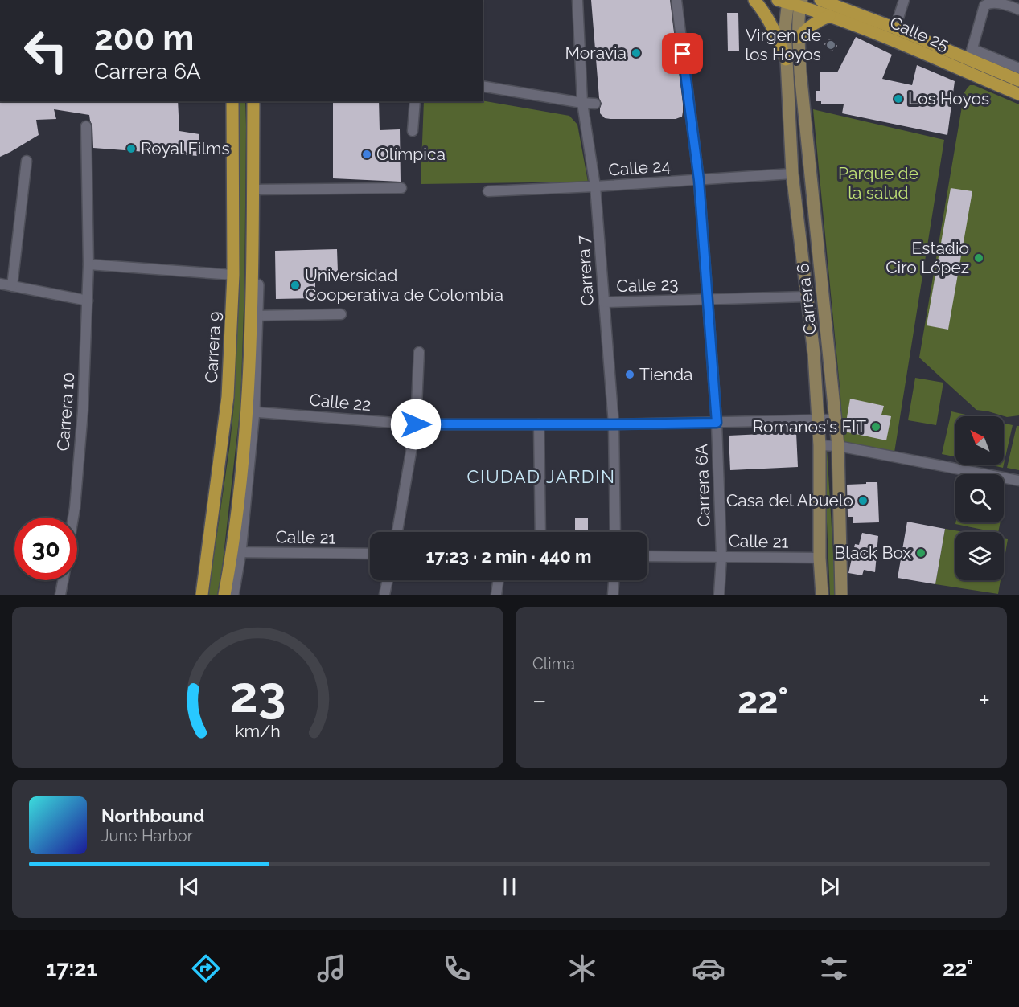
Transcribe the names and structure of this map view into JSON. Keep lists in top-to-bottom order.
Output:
{
  "streets": {
    "main road": ["Calle 25", "Carrera 6", "Carrera 9"],
    "street": [
      "Calle 24",
      "Carrera 7",
      "Calle 23",
      "Calle 22",
      "Carrera 10",
      "Carrera 6A",
      "Calle 21"
    ]
  },
  "crossings": [
    ["Calle 25", "Carrera 6"],
    ["Calle 24", "Carrera 7"],
    ["Calle 24", "Carrera 6"],
    ["Calle 24", "Carrera 6A"],
    ["Carrera 7", "Calle 23"],
    ["Carrera 7", "Calle 22"],
    ["Calle 23", "Carrera 6"],
    ["Calle 23", "Carrera 6A"],
    ["Carrera 6", "Calle 22"],
    ["Carrera 6", "Calle 21"],
    ["Calle 22", "Carrera 6A"],
    ["Carrera 6A", "Calle 21"]
  ],
  "districts": ["CIUDAD JARDIN"],
  "parks": ["Parque de la salud"],
  "places": [
    "Virgen de los Hoyos",
    "Moravia",
    "Los Hoyos",
    "Royal Films",
    "Olímpica",
    "Estadio Ciro López",
    "Universidad Cooperativa de Colombia",
    "Tienda",
    "Romanos's FIT",
    "Casa del Abuelo",
    "Black Box"
  ],
  "north": "top left",
  "page": {
    "turn": ["200 m", "Carrera 6A"],
    "limit": "30",
    "trip": "17:23 · 2 min · 440 m",
    "tile": "Clima",
    "heat": ["−", "22°", "+"],
    "song": ["Northbound", "June Harbor"],
    "tabs": ["17:21", "22°"],
    "gauge": ["23", "km/h"]
  }
}
